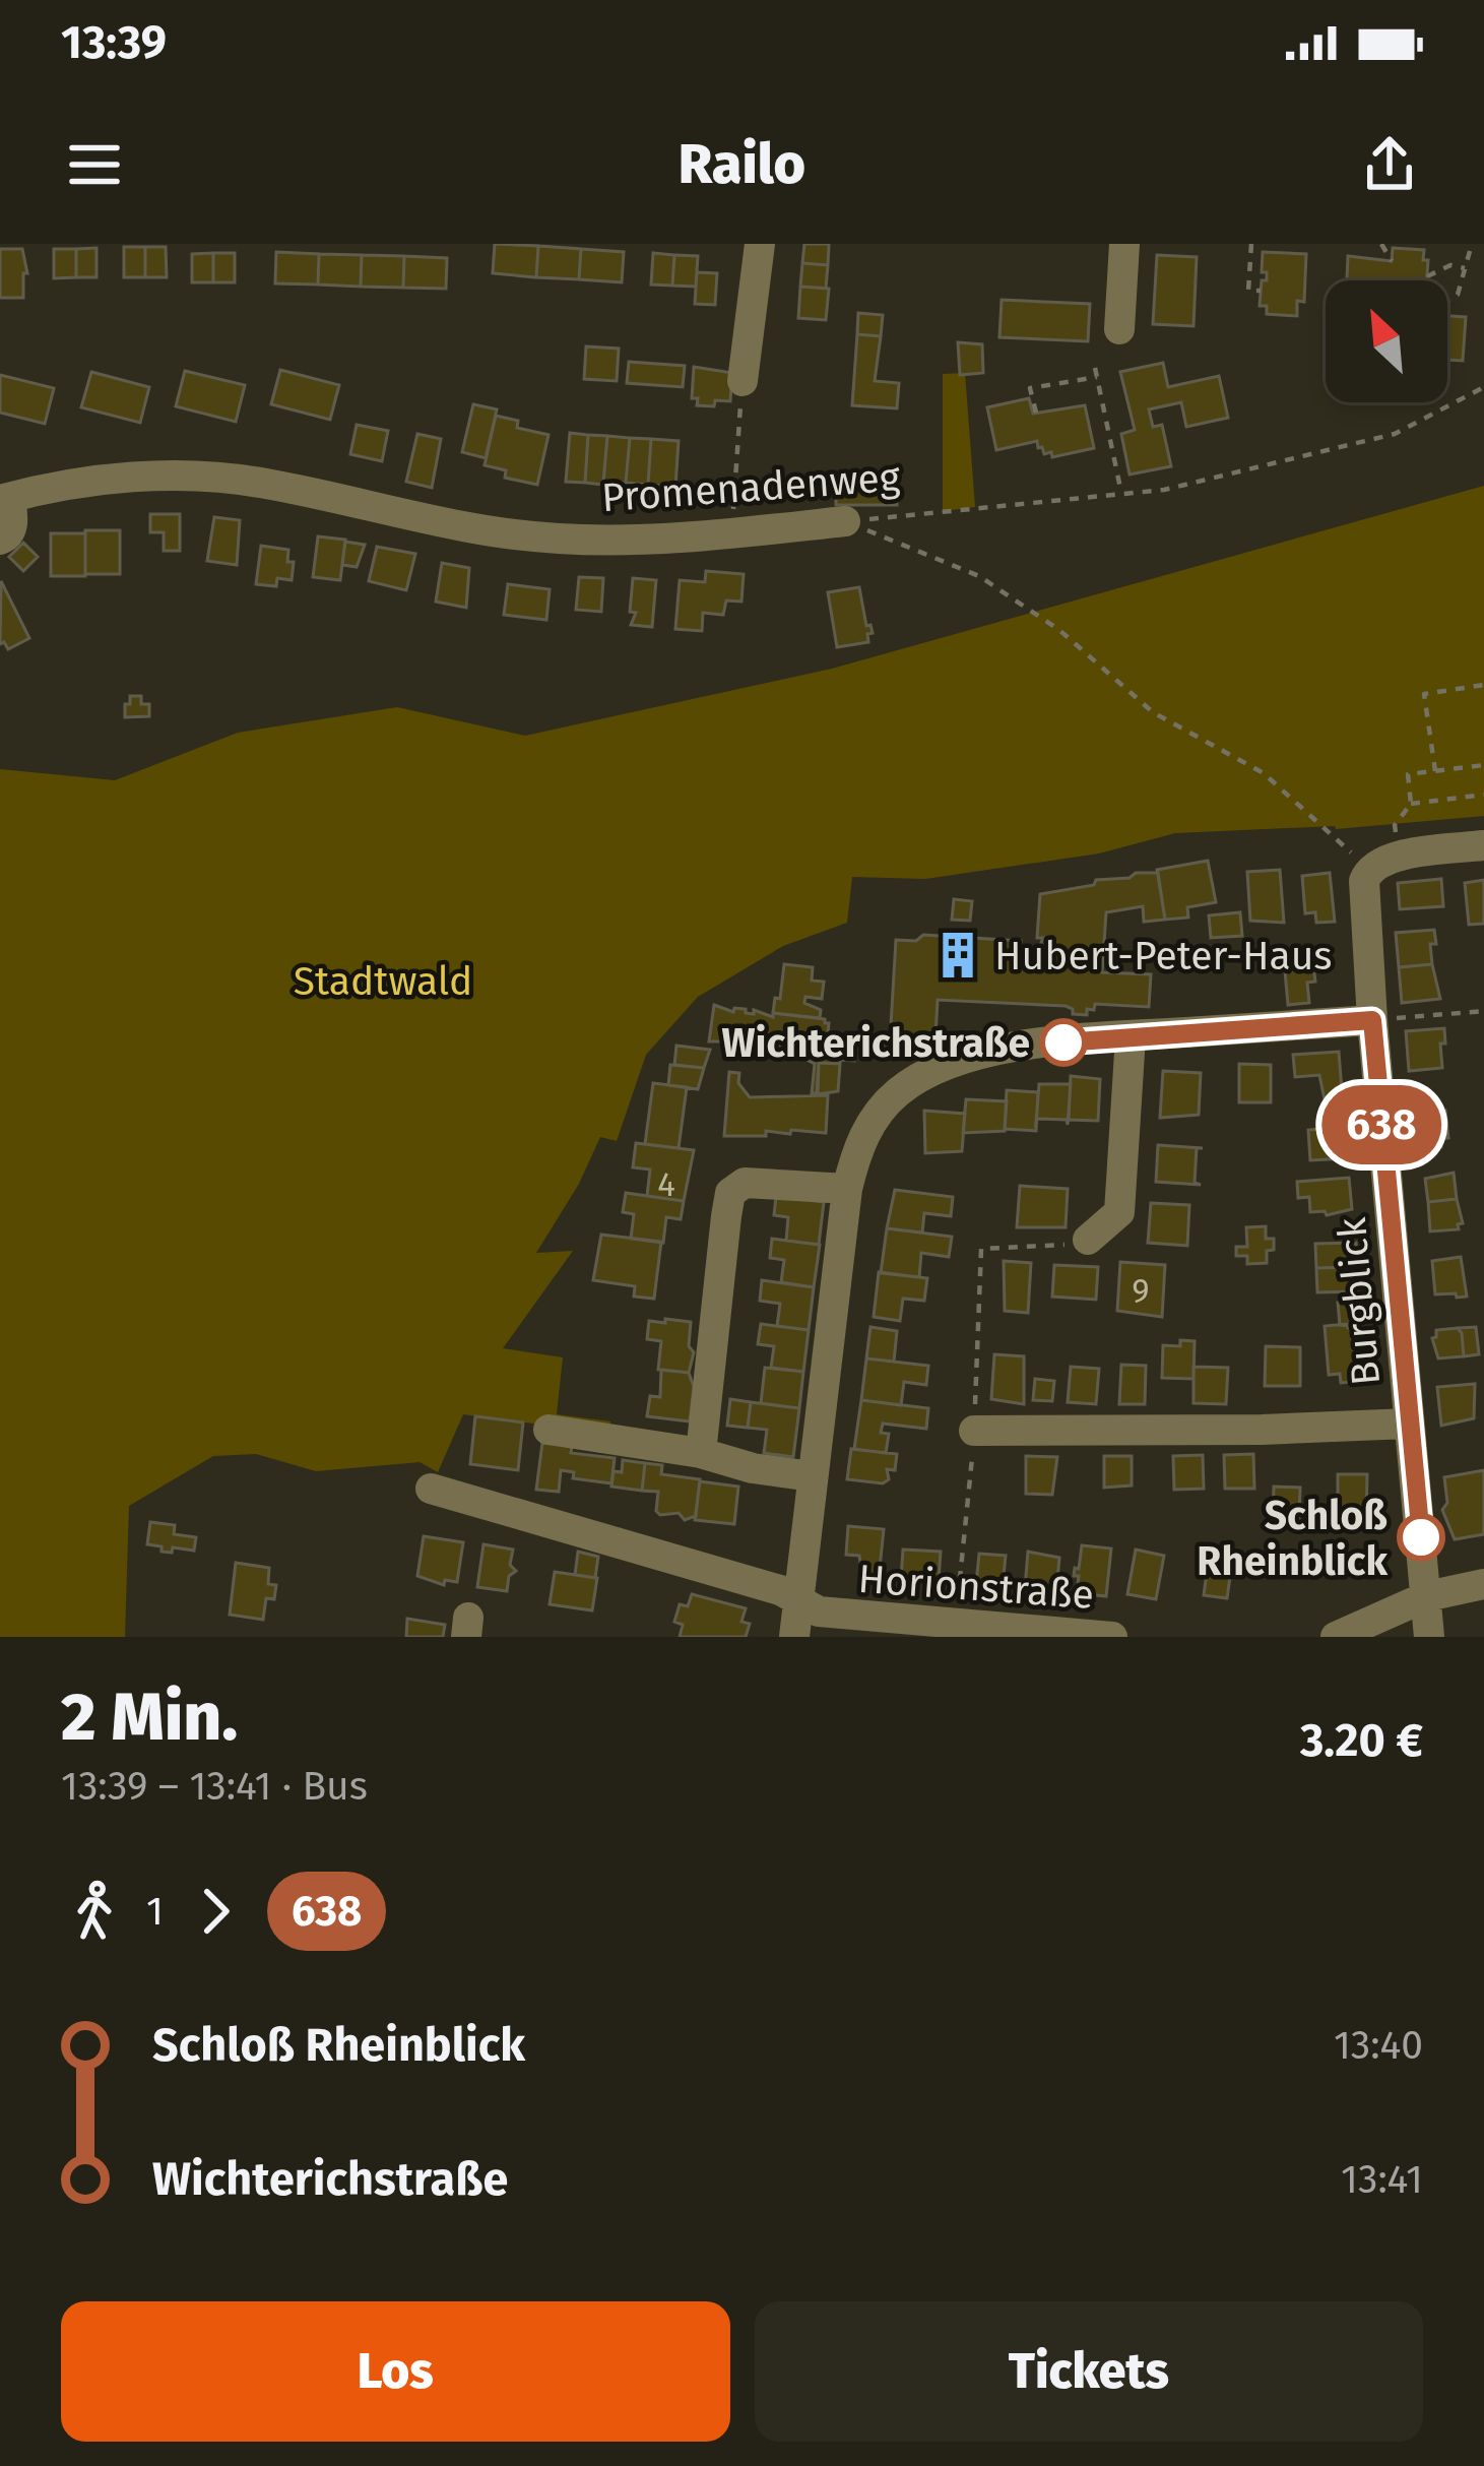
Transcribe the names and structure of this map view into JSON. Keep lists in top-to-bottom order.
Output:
{
  "streets": {
    "street": ["Promenadenweg", "Burgblick", "Horionstraße"]
  },
  "parks": ["Stadtwald"],
  "places": {
    "building": ["Hubert-Peter-Haus"],
    "other": ["Wichterichstraße", "Schloß Rheinblick"]
  },
  "lines": ["bus line 638"],
  "house_numbers": ["4", "9"],
  "north": "top left",
  "page": {
    "status": "13:39",
    "header": "Railo",
    "on_map": "638",
    "heading": ["2 Min.", "13:39 – 13:41 · Bus", "3.20 €"],
    "legs": ["1", "638"],
    "list": [
      {
        "name": "Schloß Rheinblick",
        "value": "13:40"
      },
      {
        "name": "Wichterichstraße",
        "value": "13:41"
      }
    ],
    "buttons": ["Los", "Tickets"]
  }
}
